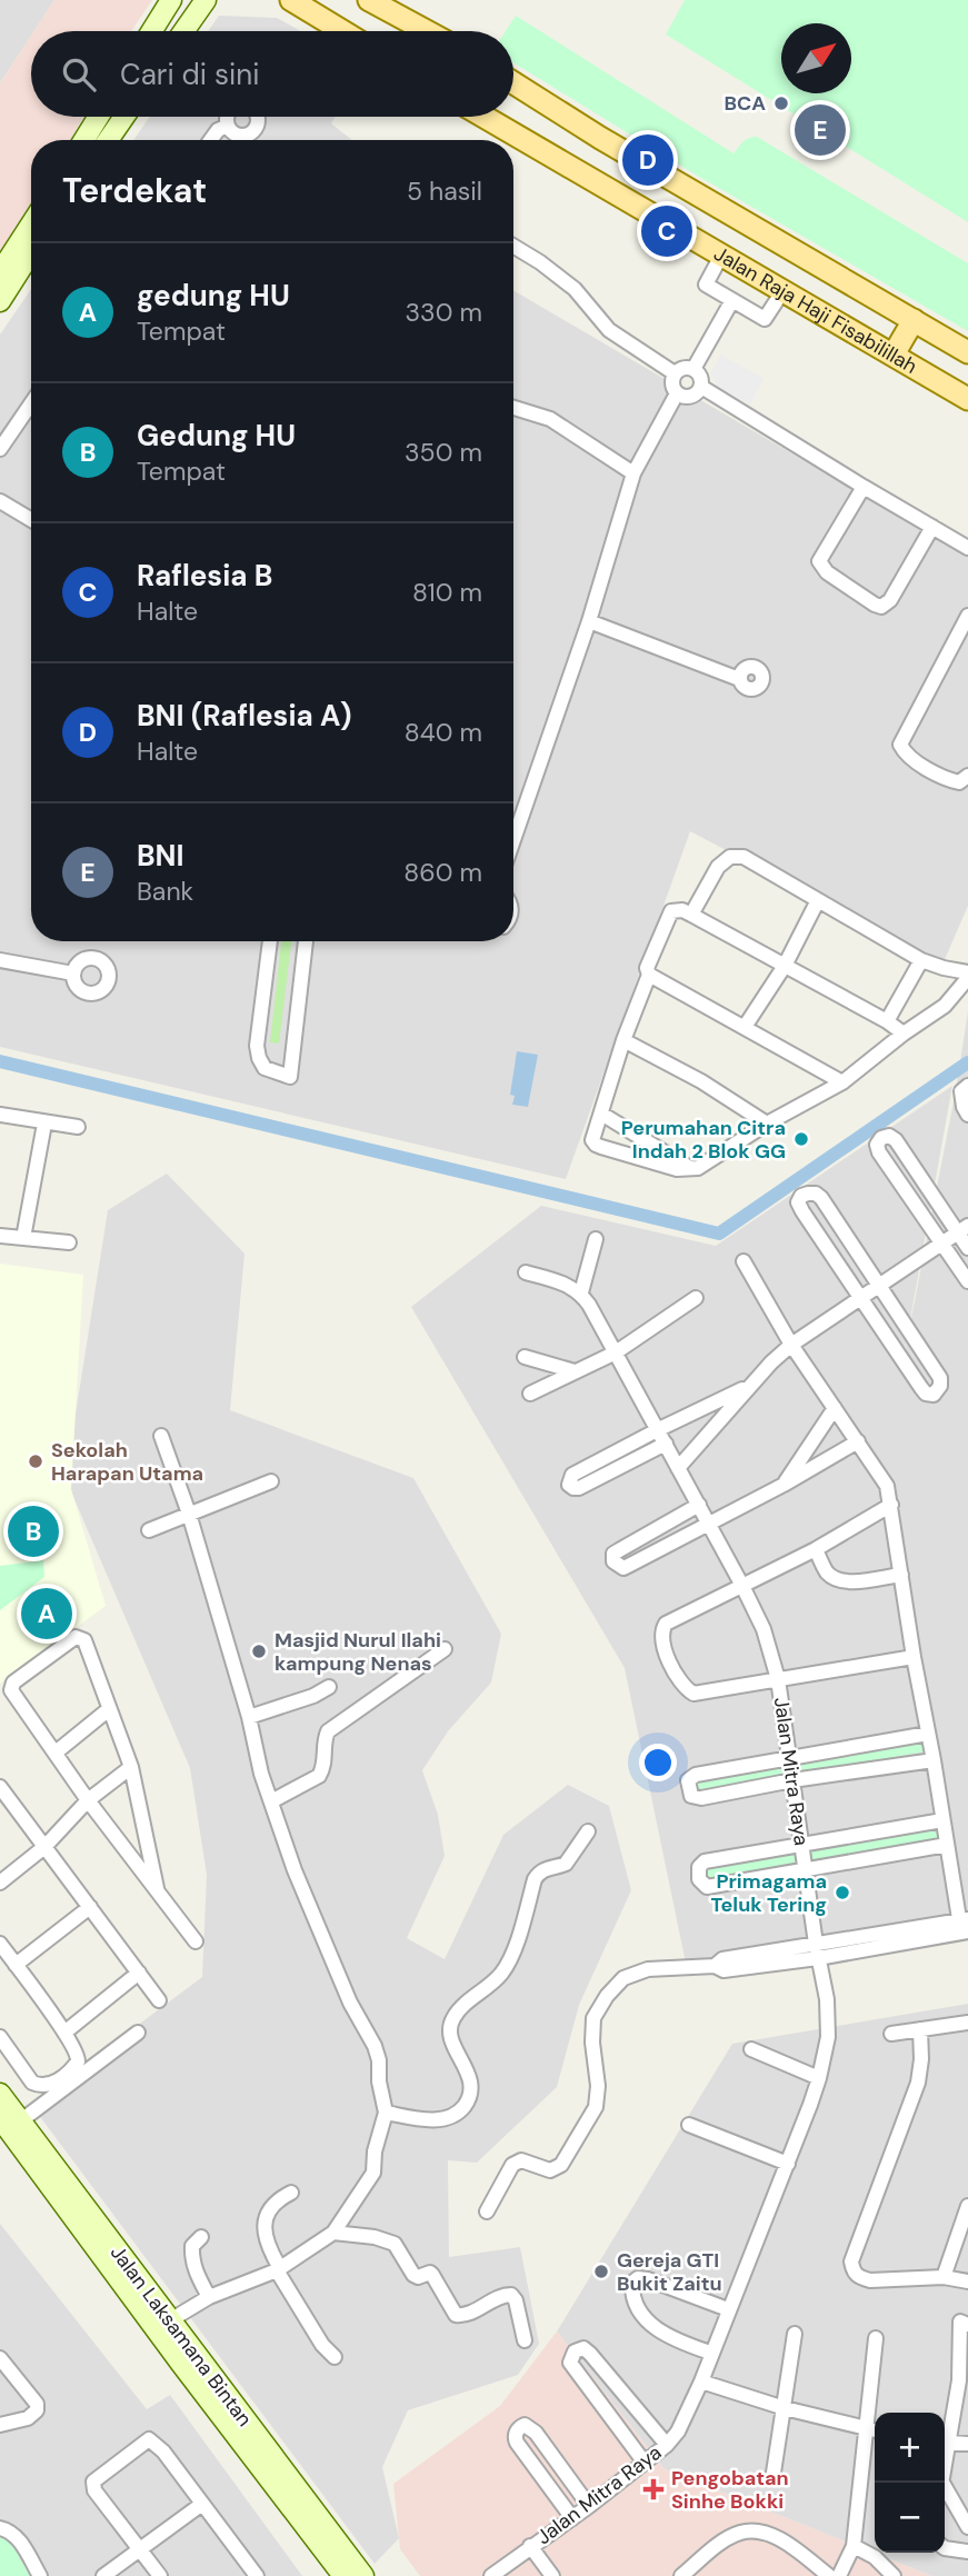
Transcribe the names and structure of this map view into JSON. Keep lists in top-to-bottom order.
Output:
{
  "streets": {
    "main road": ["Jalan Raja Haji Fisabilillah", "Jalan Laksamana Bintan"],
    "street": ["Jalan Mitra Raya"]
  },
  "places": {
    "other": [
      "BCA",
      "Perumahan Citra Indah 2 Blok GG",
      "Sekolah Harapan Utama",
      "Masjid Nurul Ilahi kampung Nenas",
      "Primagama Teluk Tering",
      "Gereja GTI Bukit Zaitu"
    ],
    "health": ["Pengobatan Sinhe Bokki"]
  },
  "north": "top right",
  "page": {
    "search": "Cari di sini",
    "pins": [
      "E",
      "D",
      "C",
      "B",
      "A"
    ],
    "heading": ["Terdekat", "5 hasil"],
    "list": [
      {
        "mark": "A",
        "name": "gedung HU",
        "note": "Tempat",
        "value": "330 m"
      },
      {
        "mark": "B",
        "name": "Gedung HU",
        "note": "Tempat",
        "value": "350 m"
      },
      {
        "mark": "C",
        "name": "Raflesia B",
        "note": "Halte",
        "value": "810 m"
      },
      {
        "mark": "D",
        "name": "BNI (Raflesia A)",
        "note": "Halte",
        "value": "840 m"
      },
      {
        "mark": "E",
        "name": "BNI",
        "note": "Bank",
        "value": "860 m"
      }
    ],
    "map_buttons": ["+", "−"]
  }
}
